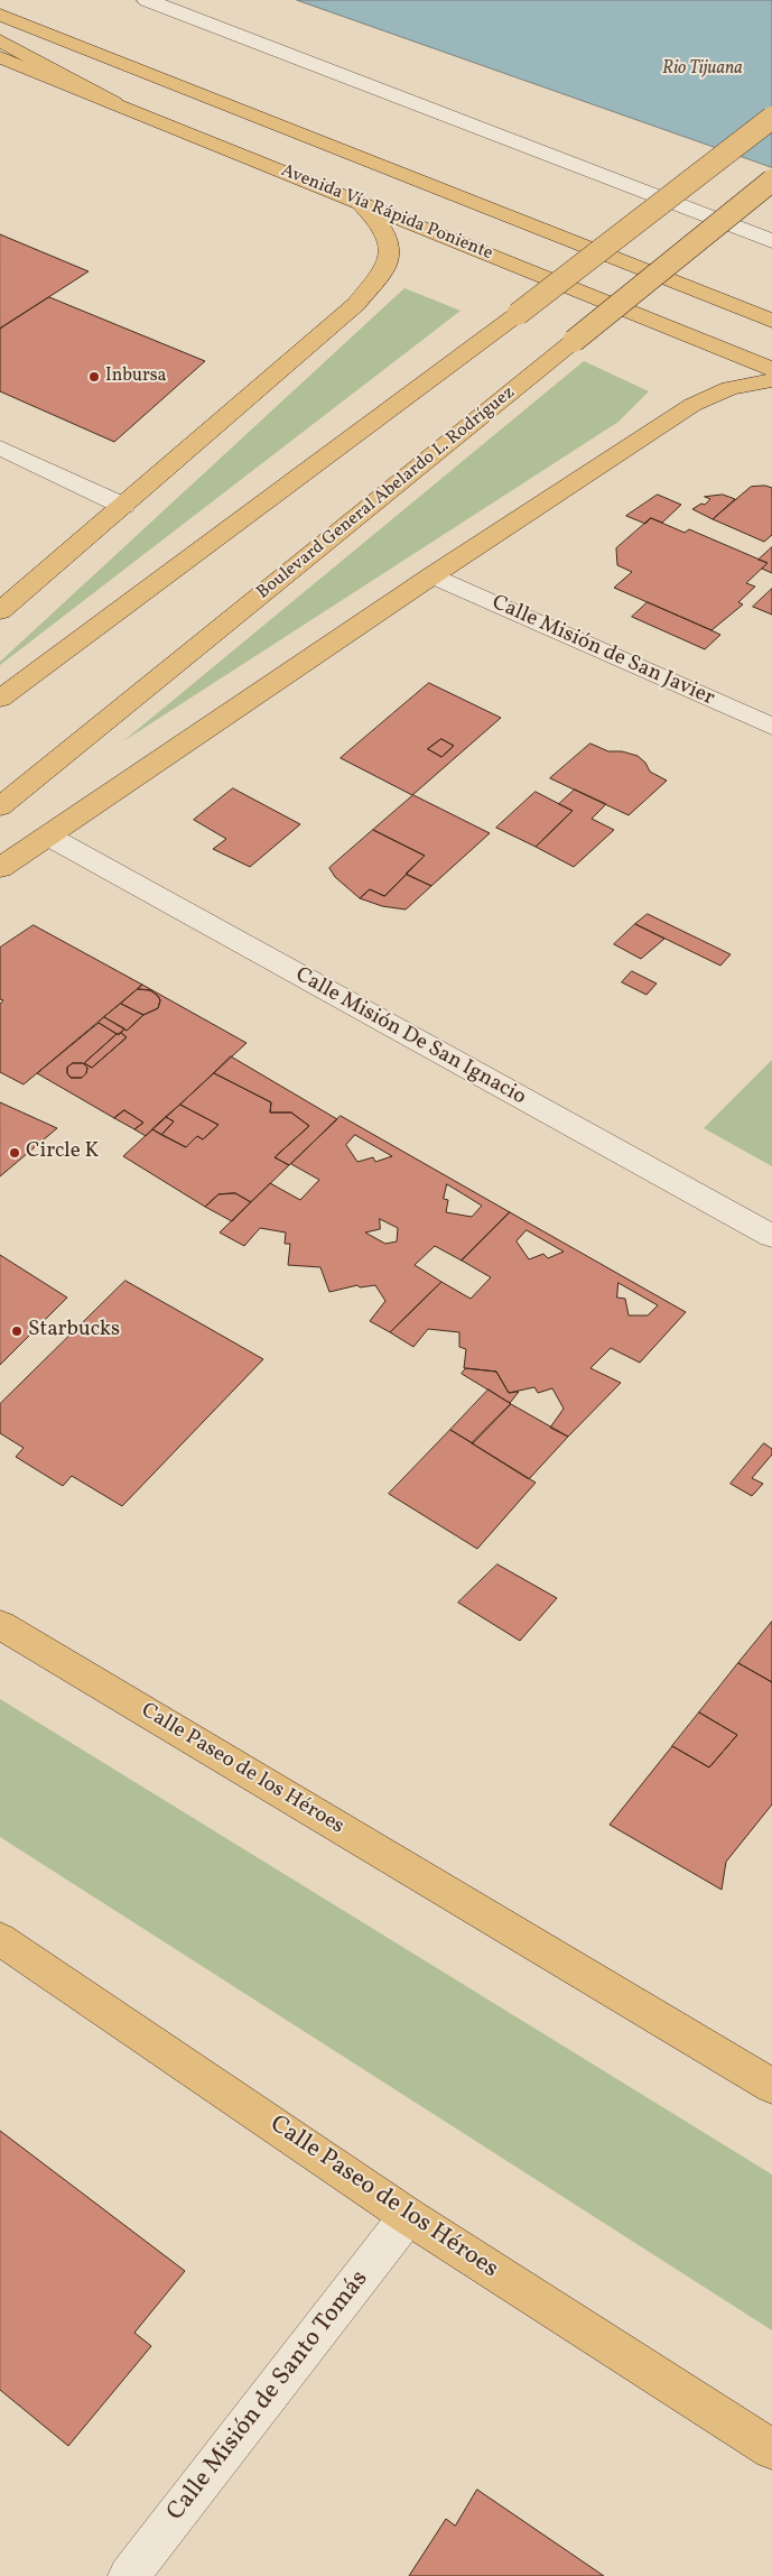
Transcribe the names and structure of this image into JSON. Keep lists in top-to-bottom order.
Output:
{
  "streets": {
    "main road": ["Avenida Vía Rápida Poniente", "Boulevard General Abelardo L. Rodríguez", "Calle Paseo de los Héroes"],
    "street": ["Calle Misión de San Javier", "Calle Misión De San Ignacio", "Calle Misión de Santo Tomás"]
  },
  "crossings": [
    ["Calle Paseo de los Héroes", "Calle Misión de Santo Tomás"]
  ],
  "water": ["Rio Tijuana"],
  "places": ["Inbursa", "Circle K", "Starbucks"]
}
